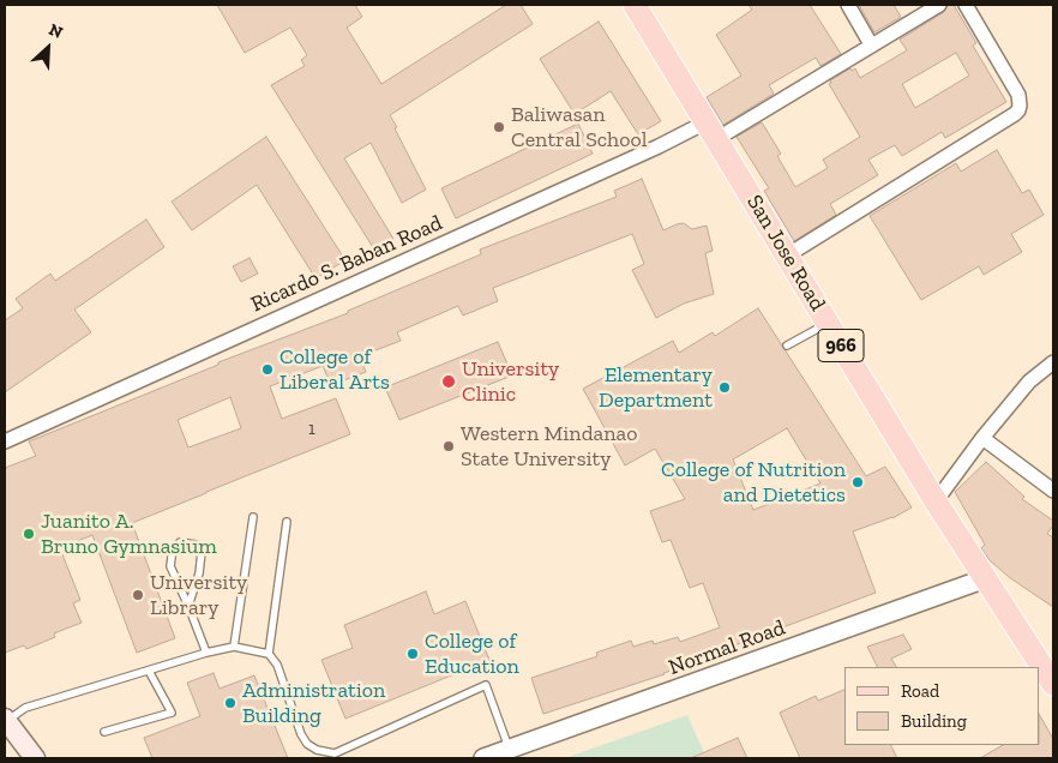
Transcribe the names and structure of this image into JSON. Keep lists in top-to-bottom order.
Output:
{
  "streets": {
    "main road": ["San Jose Road", "966"],
    "street": ["Ricardo S. Baban Road", "Normal Road"]
  },
  "crossings": [
    ["San Jose Road", "Ricardo S. Baban Road"],
    ["San Jose Road", "Normal Road"]
  ],
  "places": [
    "Baliwasan Central School",
    "College of Liberal Arts",
    "University Clinic",
    "Elementary Department",
    "Western Mindanao State University",
    "College of Nutrition and Dietetics",
    "Juanito A. Bruno Gymnasium",
    "University Library",
    "College of Education",
    "Administration Building"
  ],
  "house_numbers": ["1"],
  "legend": ["Road", "Building"],
  "north": "top right"
}
